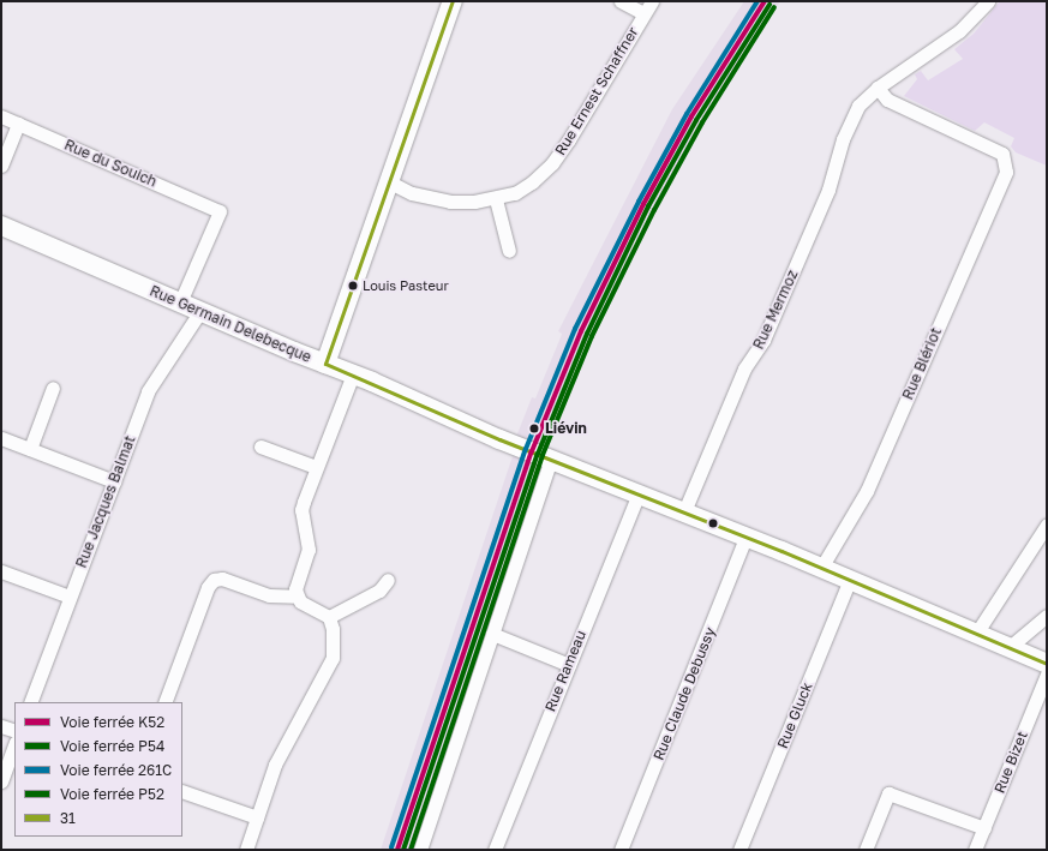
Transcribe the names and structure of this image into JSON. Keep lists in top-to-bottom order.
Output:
{
  "streets": {
    "street": [
      "Rue Ernest Schaffner",
      "Rue du Souich",
      "Rue Mermoz",
      "Rue Germain Delebecque",
      "Rue Blériot",
      "Rue Jacques Balmat",
      "Rue Rameau",
      "Rue Claude Debussy",
      "Rue Gluck",
      "Rue Bizet"
    ]
  },
  "crossings": [
    ["Rue du Souich", "Rue Germain Delebecque"],
    ["Rue Mermoz", "Rue Germain Delebecque"],
    ["Rue Mermoz", "Rue Blériot"],
    ["Rue Germain Delebecque", "Rue Blériot"],
    ["Rue Germain Delebecque", "Rue Jacques Balmat"],
    ["Rue Germain Delebecque", "Rue Rameau"],
    ["Rue Germain Delebecque", "Rue Claude Debussy"],
    ["Rue Germain Delebecque", "Rue Gluck"]
  ],
  "places": ["Louis Pasteur", "Liévin"],
  "lines": [
    "rail line K52",
    "rail line 261C",
    "transit line 31",
    "rail line P54",
    "rail line P52"
  ],
  "legend": [
    "Voie ferrée K52",
    "Voie ferrée P54",
    "Voie ferrée 261C",
    "Voie ferrée P52",
    "31"
  ]
}
